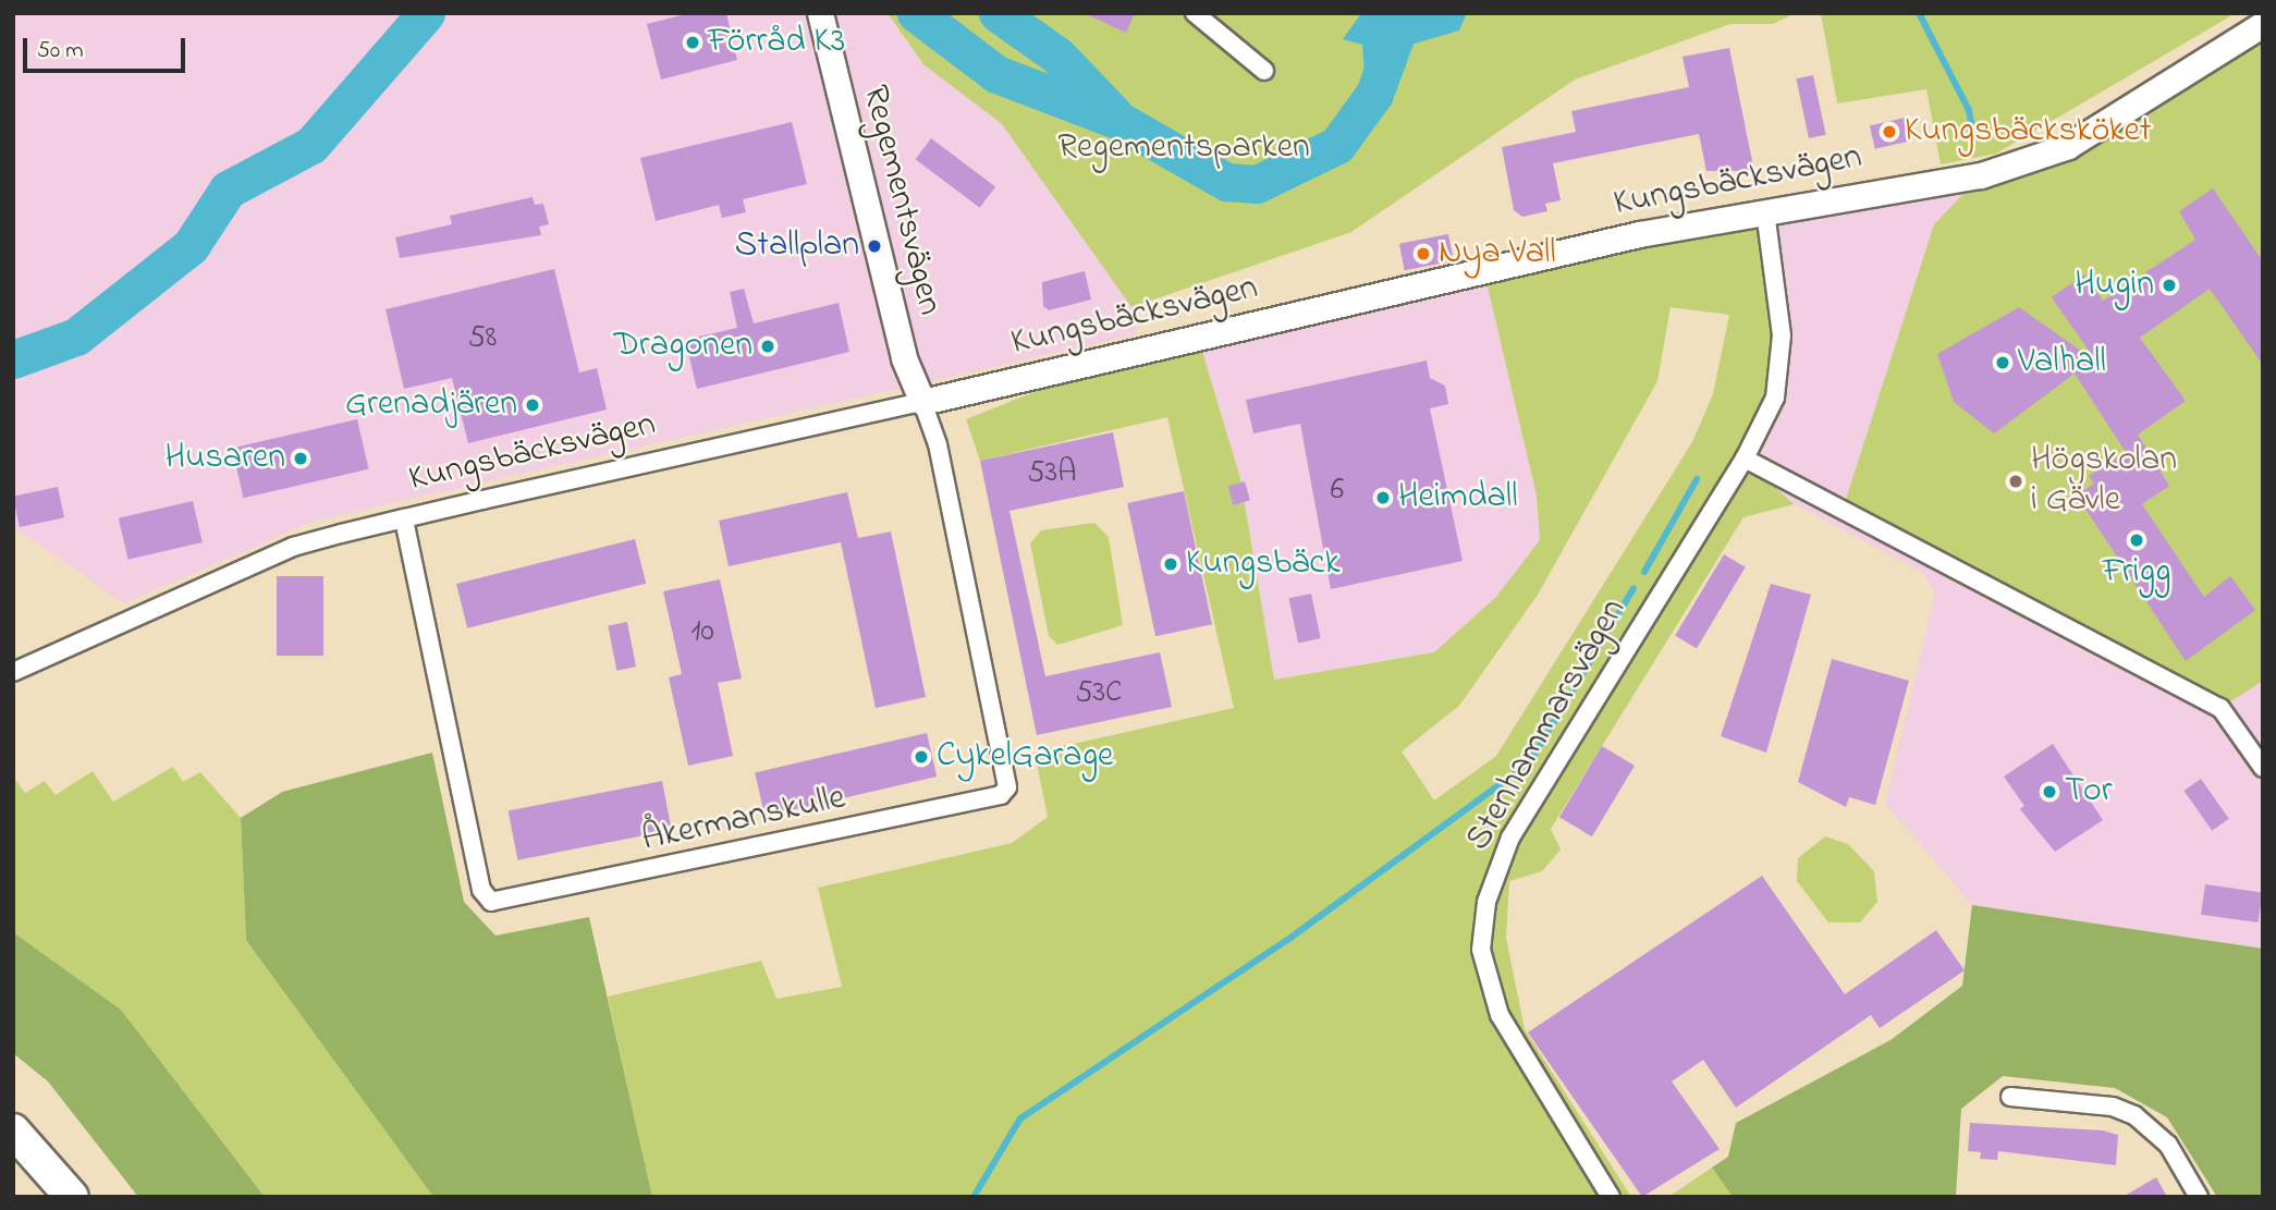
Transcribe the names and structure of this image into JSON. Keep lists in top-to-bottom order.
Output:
{
  "streets": {
    "street": [
      "Kungsbäcksvägen",
      "Regementsvägen",
      "Stenhammarsvägen",
      "Åkermanskulle"
    ]
  },
  "crossings": [
    ["Kungsbäcksvägen", "Regementsvägen"],
    ["Kungsbäcksvägen", "Stenhammarsvägen"],
    ["Kungsbäcksvägen", "Åkermanskulle"],
    ["Regementsvägen", "Åkermanskulle"]
  ],
  "parks": ["Regementsparken"],
  "places": [
    "Förråd K3",
    "Kungsbäcksköket",
    "Stallplan",
    "Nya Vall",
    "Hugin",
    "Dragonen",
    "Valhall",
    "Grenadjären",
    "Husaren",
    "Högskolan i Gävle",
    "Heimdall",
    "Frigg",
    "Kungsbäck",
    "CykelGarage",
    "Tor"
  ],
  "house_numbers": [
    "58",
    "53A",
    "6",
    "10",
    "53C"
  ],
  "scale_bar": "50 m"
}
